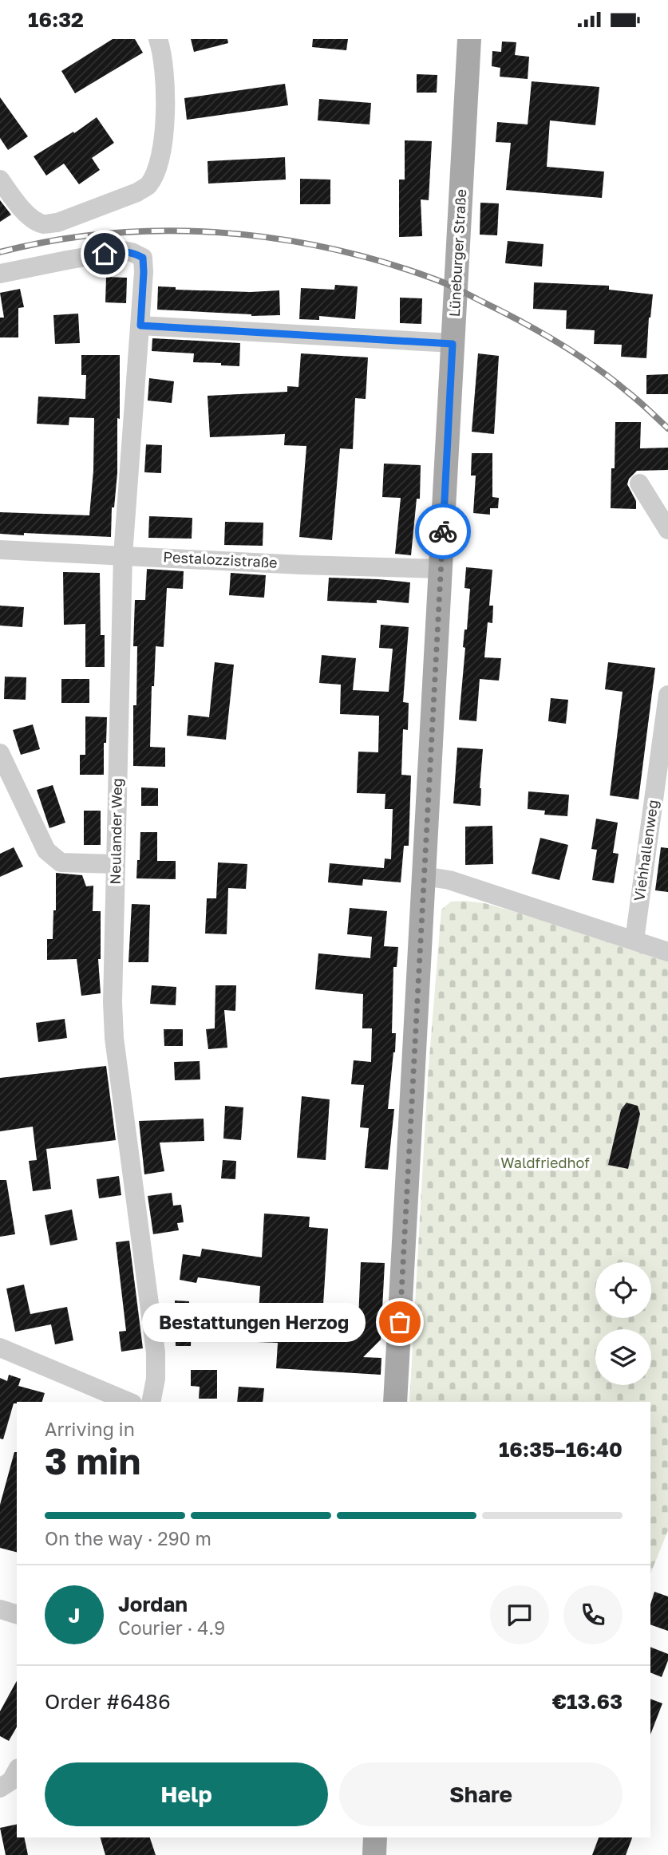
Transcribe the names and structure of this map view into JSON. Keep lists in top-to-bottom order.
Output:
{
  "streets": {
    "main road": ["Lüneburger Straße"],
    "street": ["Pestalozzistraße", "Neulander Weg", "Viehhallenweg"]
  },
  "crossings": [
    ["Lüneburger Straße", "Pestalozzistraße"],
    ["Pestalozzistraße", "Neulander Weg"]
  ],
  "parks": ["Waldfriedhof"],
  "places": ["Bestattungen Herzog"],
  "page": {
    "status": "16:32",
    "bubble": "Bestattungen Herzog",
    "heading": ["3 min", "Arriving in", "16:35–16:40"],
    "panel": [
      "Jordan",
      "Courier · 4.9",
      "Order #6486",
      "€13.63"
    ],
    "bar": "On the way · 290 m",
    "round": "J",
    "buttons": ["Help", "Share"]
  }
}
